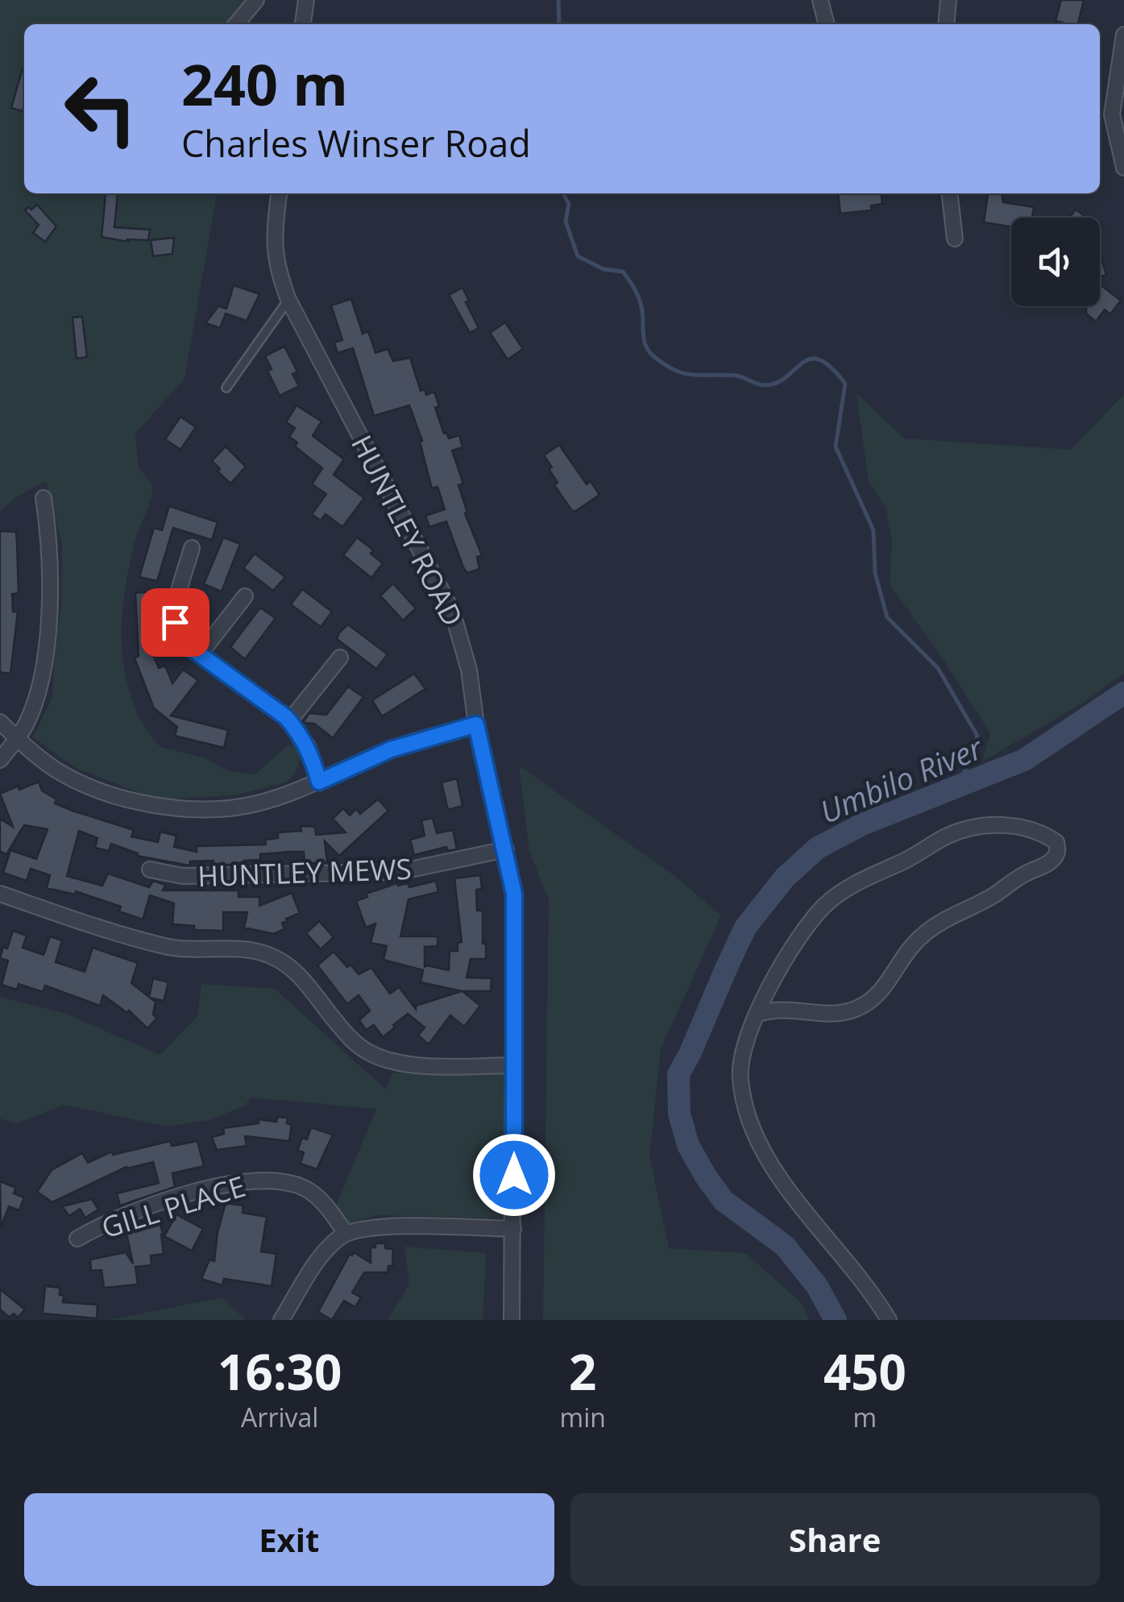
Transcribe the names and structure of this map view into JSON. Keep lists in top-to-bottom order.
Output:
{
  "streets": {
    "street": ["HUNTLEY ROAD", "HUNTLEY MEWS", "GILL PLACE"]
  },
  "crossings": [
    ["HUNTLEY ROAD", "HUNTLEY MEWS"]
  ],
  "water": ["Umbilo River"],
  "page": {
    "turn": ["240 m", "Charles Winser Road"],
    "eta": [
      "16:30",
      "Arrival",
      "2",
      "min",
      "450",
      "m"
    ],
    "buttons": ["Exit", "Share"]
  }
}
